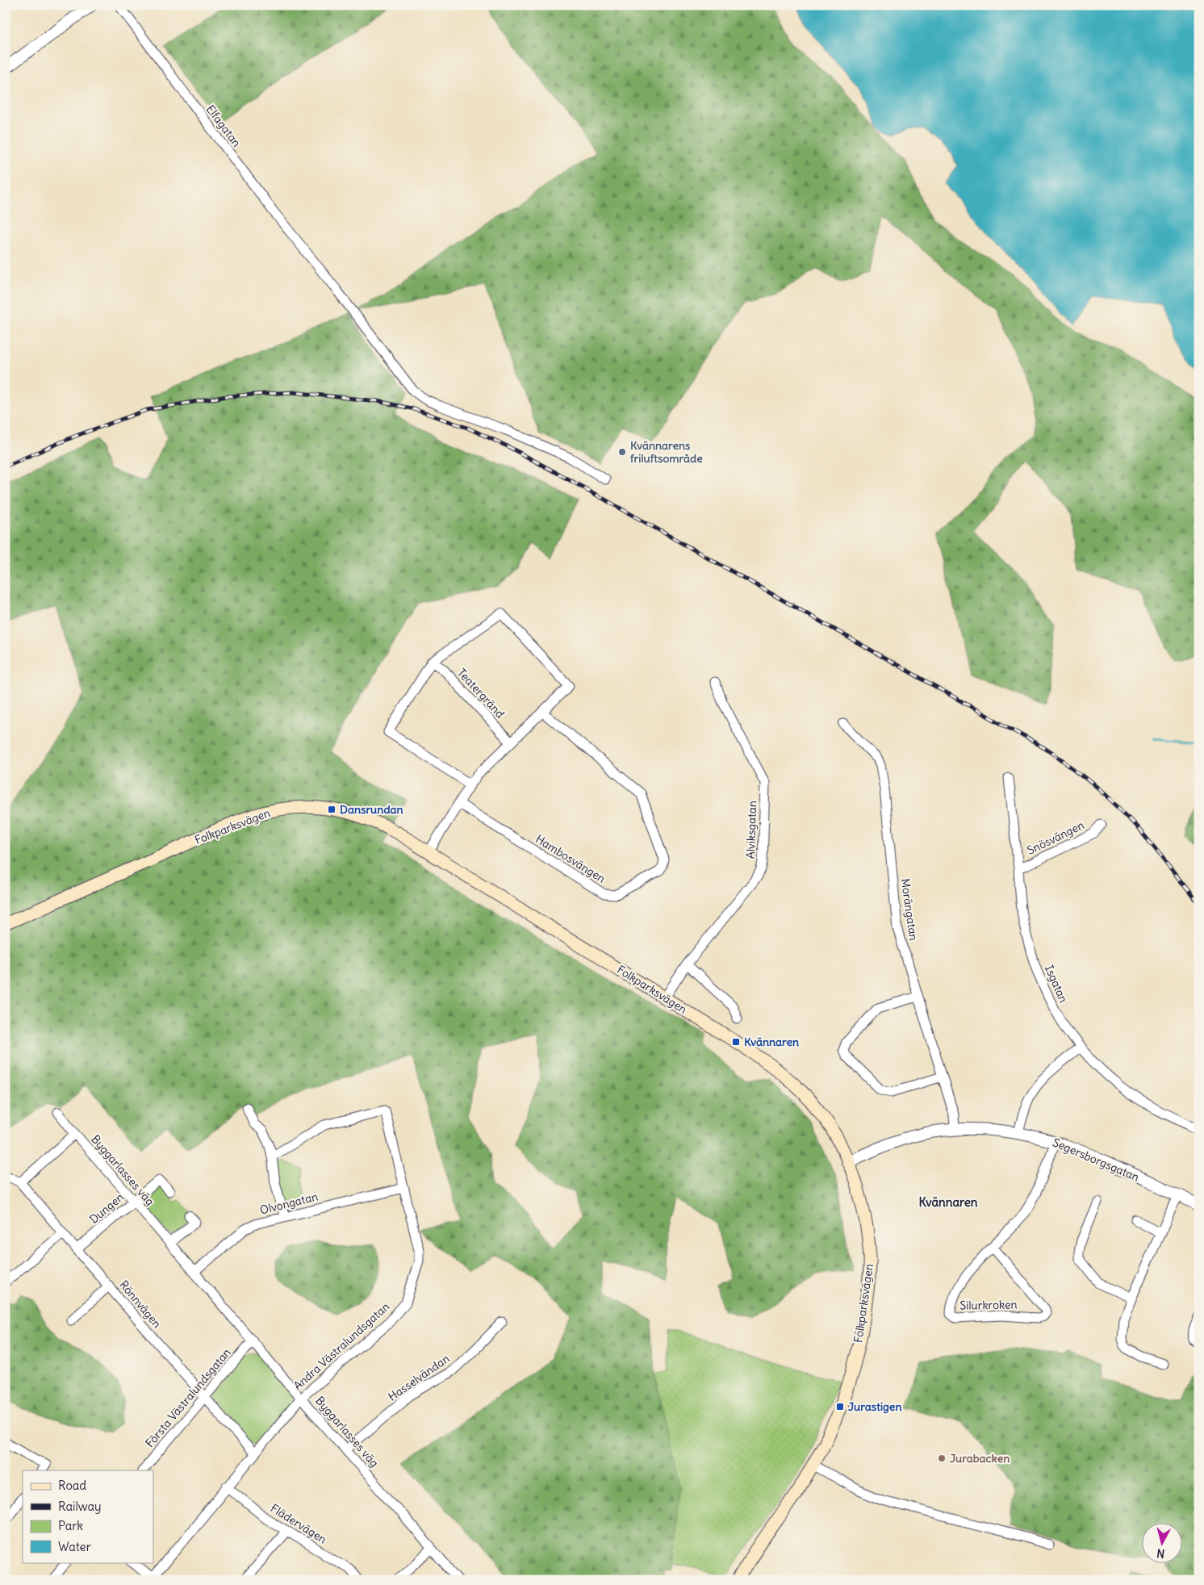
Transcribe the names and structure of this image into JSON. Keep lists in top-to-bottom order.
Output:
{
  "streets": {
    "main road": ["Folkparksvägen"],
    "street": [
      "Elfagatan",
      "Teatergränd",
      "Alviksgatan",
      "Snösvängen",
      "Hambosvängen",
      "Morängatan",
      "Isgatan",
      "Segersborgsgatan",
      "Byggarlasses väg",
      "Olvongatan",
      "Dungen",
      "Rönnvägen",
      "Silurkroken",
      "Andra Västralundsgatan",
      "Hasselvändan",
      "Första Västralundsgatan",
      "Flädervägen"
    ]
  },
  "crossings": [
    ["Folkparksvägen", "Alviksgatan"],
    ["Folkparksvägen", "Segersborgsgatan"],
    ["Snösvängen", "Isgatan"],
    ["Morängatan", "Segersborgsgatan"],
    ["Segersborgsgatan", "Silurkroken"],
    ["Byggarlasses väg", "Olvongatan"],
    ["Byggarlasses väg", "Dungen"],
    ["Byggarlasses väg", "Andra Västralundsgatan"],
    ["Byggarlasses väg", "Hasselvändan"],
    ["Byggarlasses väg", "Första Västralundsgatan"],
    ["Olvongatan", "Andra Västralundsgatan"],
    ["Dungen", "Rönnvägen"],
    ["Rönnvägen", "Andra Västralundsgatan"],
    ["Rönnvägen", "Första Västralundsgatan"],
    ["Andra Västralundsgatan", "Flädervägen"]
  ],
  "districts": ["Kvännaren"],
  "places": {
    "other": ["Kvännarens friluftsområde", "Jurabacken"],
    "transit": ["Dansrundan", "Kvännaren", "Jurastigen"]
  },
  "legend": [
    "Road",
    "Railway",
    "Park",
    "Water"
  ],
  "north": "bottom"
}
